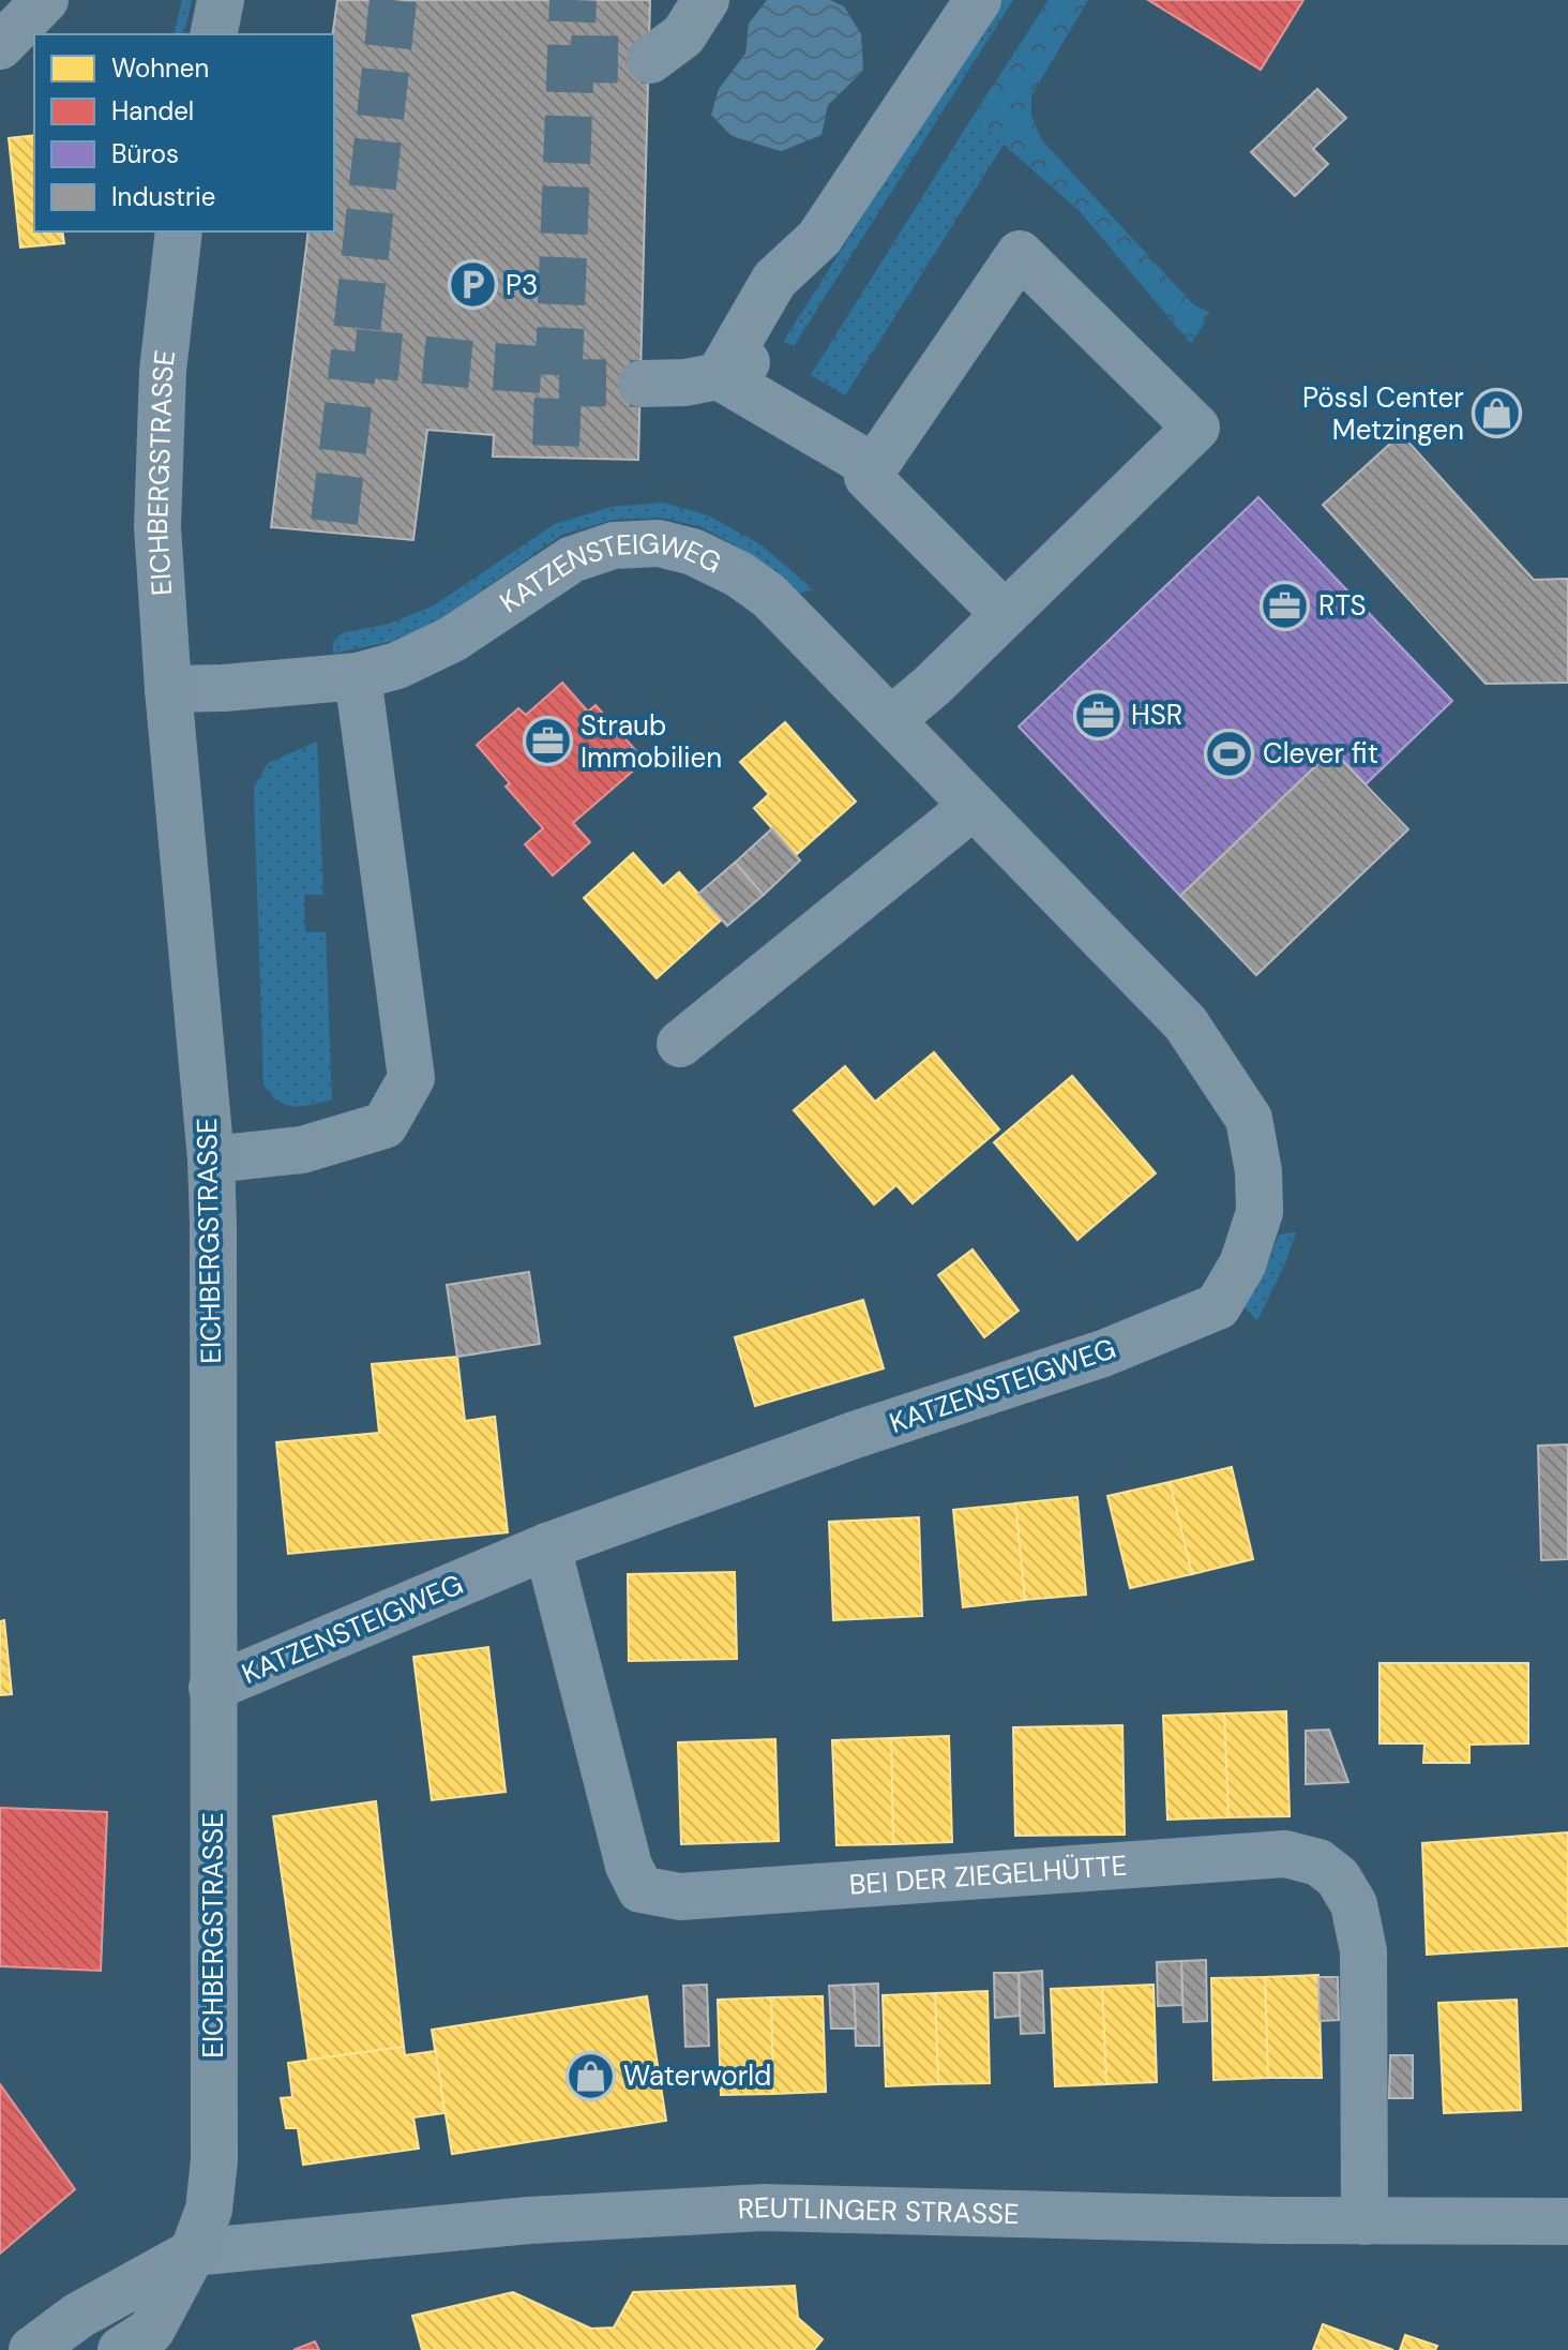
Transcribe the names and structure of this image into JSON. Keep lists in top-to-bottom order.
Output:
{
  "streets": {
    "main road": ["EICHBERGSTRASSE", "REUTLINGER STRASSE"],
    "street": ["KATZENSTEIGWEG", "BEI DER ZIEGELHÜTTE"]
  },
  "crossings": [
    ["EICHBERGSTRASSE", "KATZENSTEIGWEG"],
    ["EICHBERGSTRASSE", "REUTLINGER STRASSE"],
    ["KATZENSTEIGWEG", "BEI DER ZIEGELHÜTTE"],
    ["BEI DER ZIEGELHÜTTE", "REUTLINGER STRASSE"]
  ],
  "places": {
    "parking": ["P3"],
    "shop": ["Pössl Center Metzingen", "Waterworld"],
    "office": ["RTS", "HSR", "Straub Immobilien"],
    "sports": ["Clever fit"]
  },
  "legend": [
    "Wohnen",
    "Handel",
    "Büros",
    "Industrie"
  ]
}
